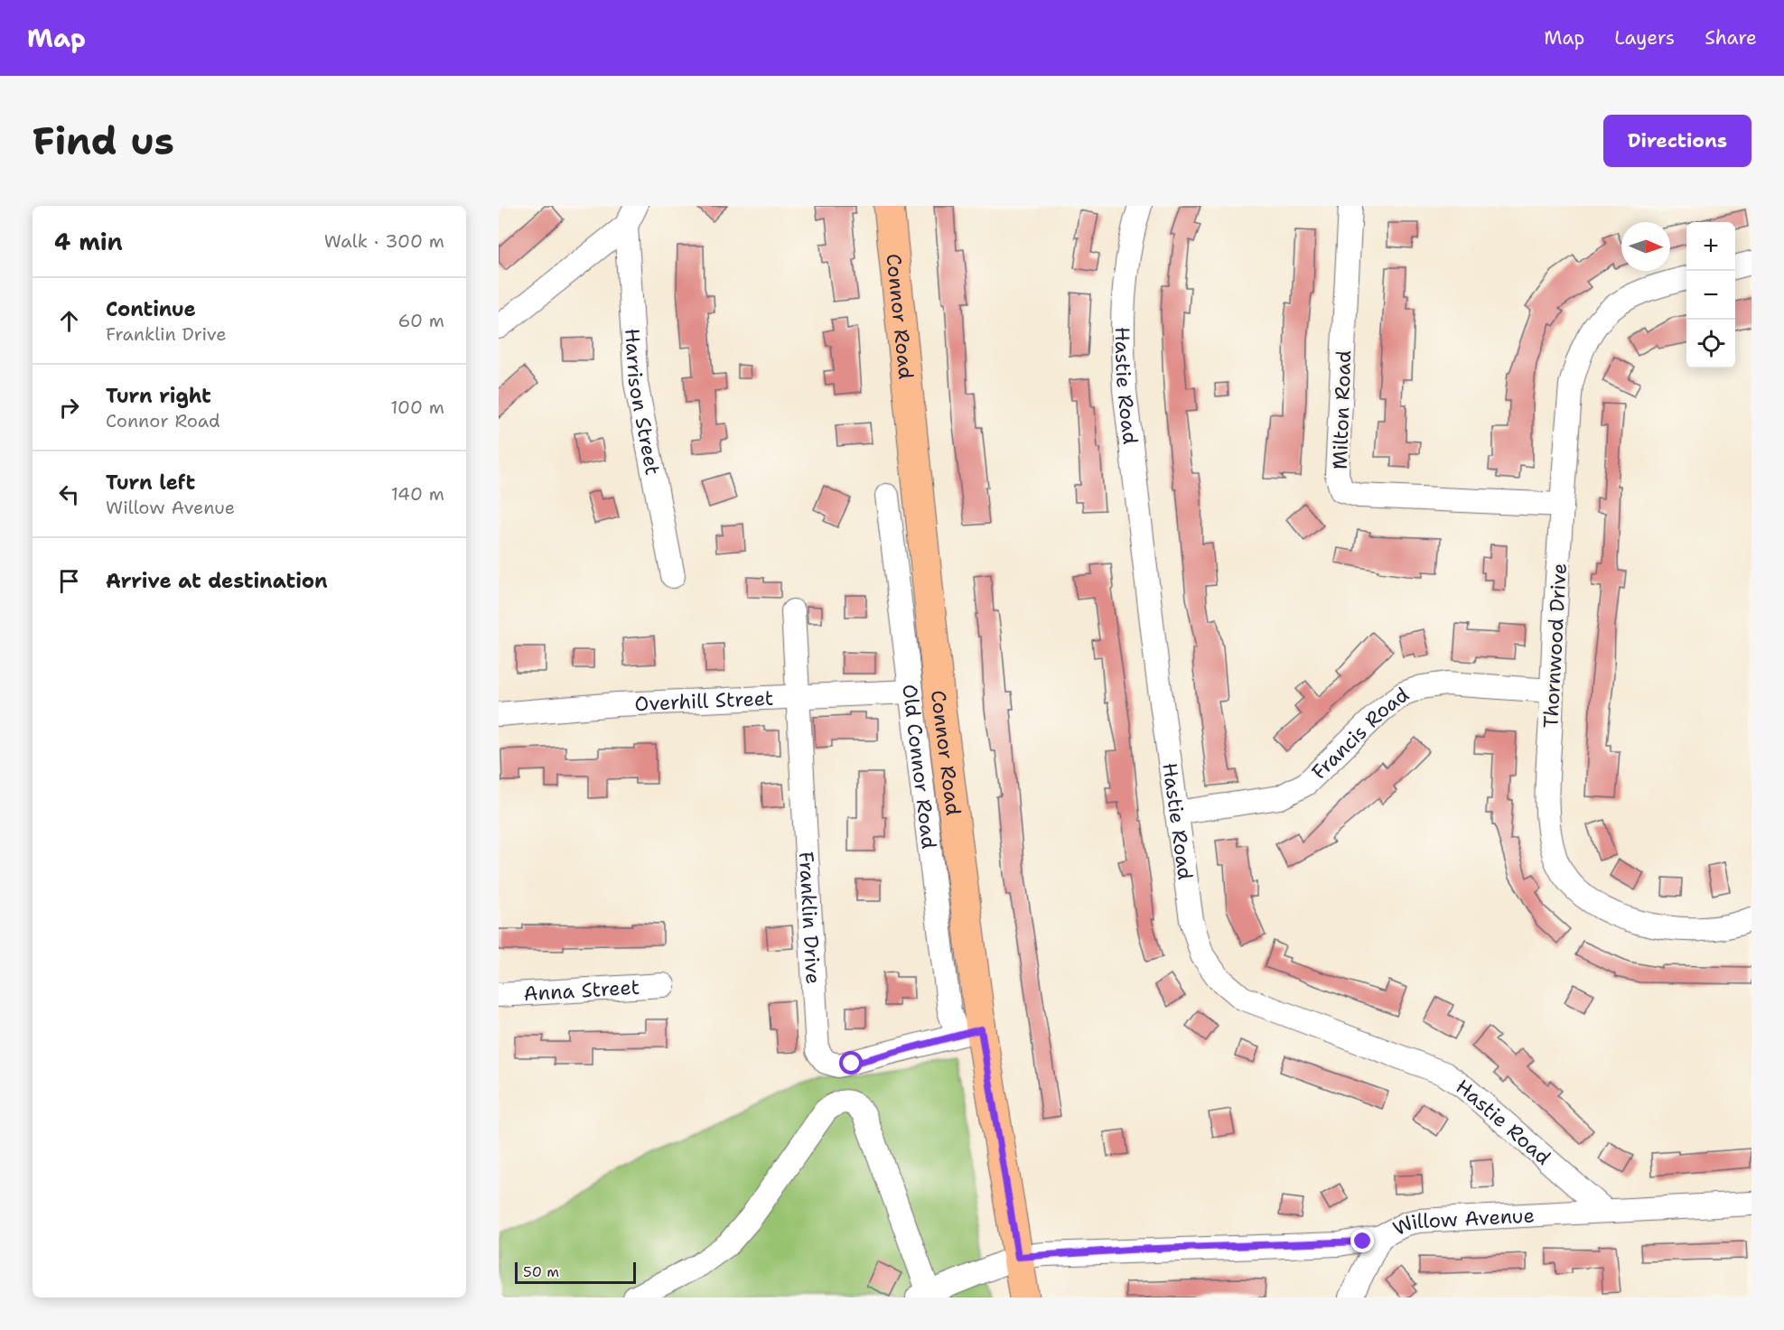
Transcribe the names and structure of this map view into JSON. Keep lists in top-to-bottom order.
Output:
{
  "streets": {
    "main road": ["Connor Road"],
    "street": [
      "Hastie Road",
      "Harrison Street",
      "Milton Road",
      "Thornwood Drive",
      "Overhill Street",
      "Francis Road",
      "Old Connor Road",
      "Franklin Drive",
      "Anna Street",
      "Willow Avenue"
    ]
  },
  "crossings": [
    ["Connor Road", "Old Connor Road"],
    ["Connor Road", "Franklin Drive"],
    ["Connor Road", "Willow Avenue"],
    ["Hastie Road", "Francis Road"],
    ["Hastie Road", "Willow Avenue"],
    ["Milton Road", "Thornwood Drive"],
    ["Thornwood Drive", "Francis Road"],
    ["Overhill Street", "Old Connor Road"],
    ["Overhill Street", "Franklin Drive"],
    ["Old Connor Road", "Franklin Drive"]
  ],
  "scale_bar": "50 m",
  "north": "right",
  "page": {
    "header": "Map",
    "nav": ["Map", "Layers", "Share"],
    "buttons": "Directions",
    "title": "Find us",
    "heading": ["4 min", "Walk · 300 m"],
    "map_buttons": ["+", "−"],
    "list": [
      ["Continue", "Franklin Drive", "60 m"],
      ["Turn right", "Connor Road", "100 m"],
      ["Turn left", "Willow Avenue", "140 m"],
      "Arrive at destination"
    ],
    "scale": "50 m"
  }
}
